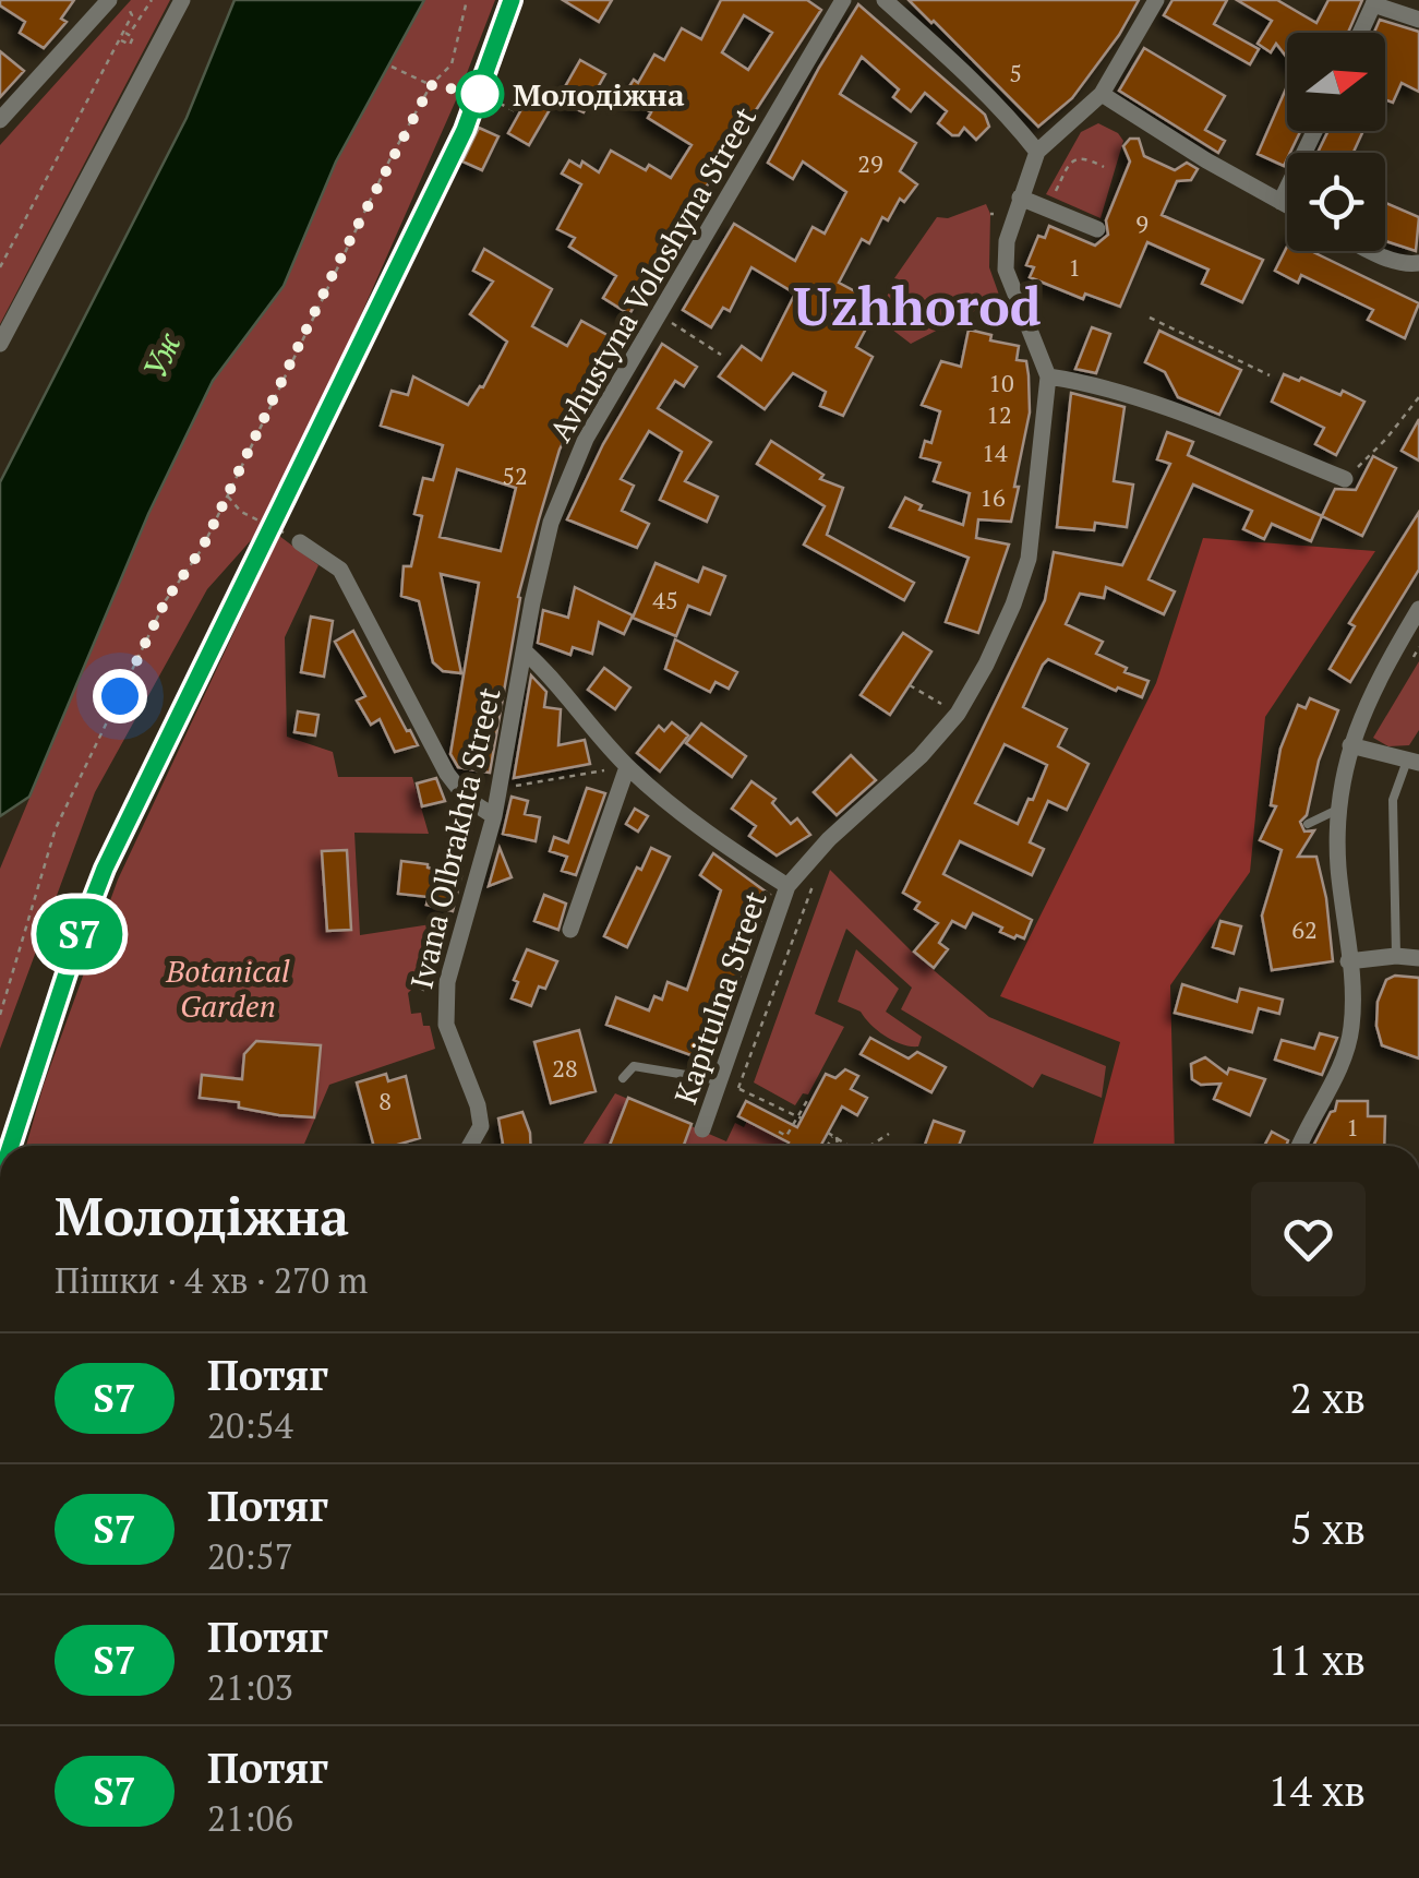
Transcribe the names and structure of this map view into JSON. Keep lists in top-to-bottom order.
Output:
{
  "streets": {
    "street": ["Avhustyna Voloshyna Street", "Ivana Olbrakhta Street", "Kapitulna Street"]
  },
  "crossings": [
    ["Avhustyna Voloshyna Street", "Ivana Olbrakhta Street"]
  ],
  "districts": ["Uzhhorod"],
  "water": ["Уж"],
  "parks": ["Botanical Garden"],
  "places": ["Молодіжна"],
  "house_numbers": [
    "5",
    "29",
    "9",
    "1",
    "10",
    "12",
    "14",
    "52",
    "16",
    "45",
    "62",
    "28",
    "8",
    "1"
  ],
  "north": "right",
  "page": {
    "on_map": "S7",
    "heading": ["Молодіжна", "Пішки · 4 хв · 270 m"],
    "list": [
      {
        "mark": "S7",
        "name": "Потяг",
        "note": "20:54",
        "value": "2 хв"
      },
      {
        "mark": "S7",
        "name": "Потяг",
        "note": "20:57",
        "value": "5 хв"
      },
      {
        "mark": "S7",
        "name": "Потяг",
        "note": "21:03",
        "value": "11 хв"
      },
      {
        "mark": "S7",
        "name": "Потяг",
        "note": "21:06",
        "value": "14 хв"
      }
    ]
  }
}
